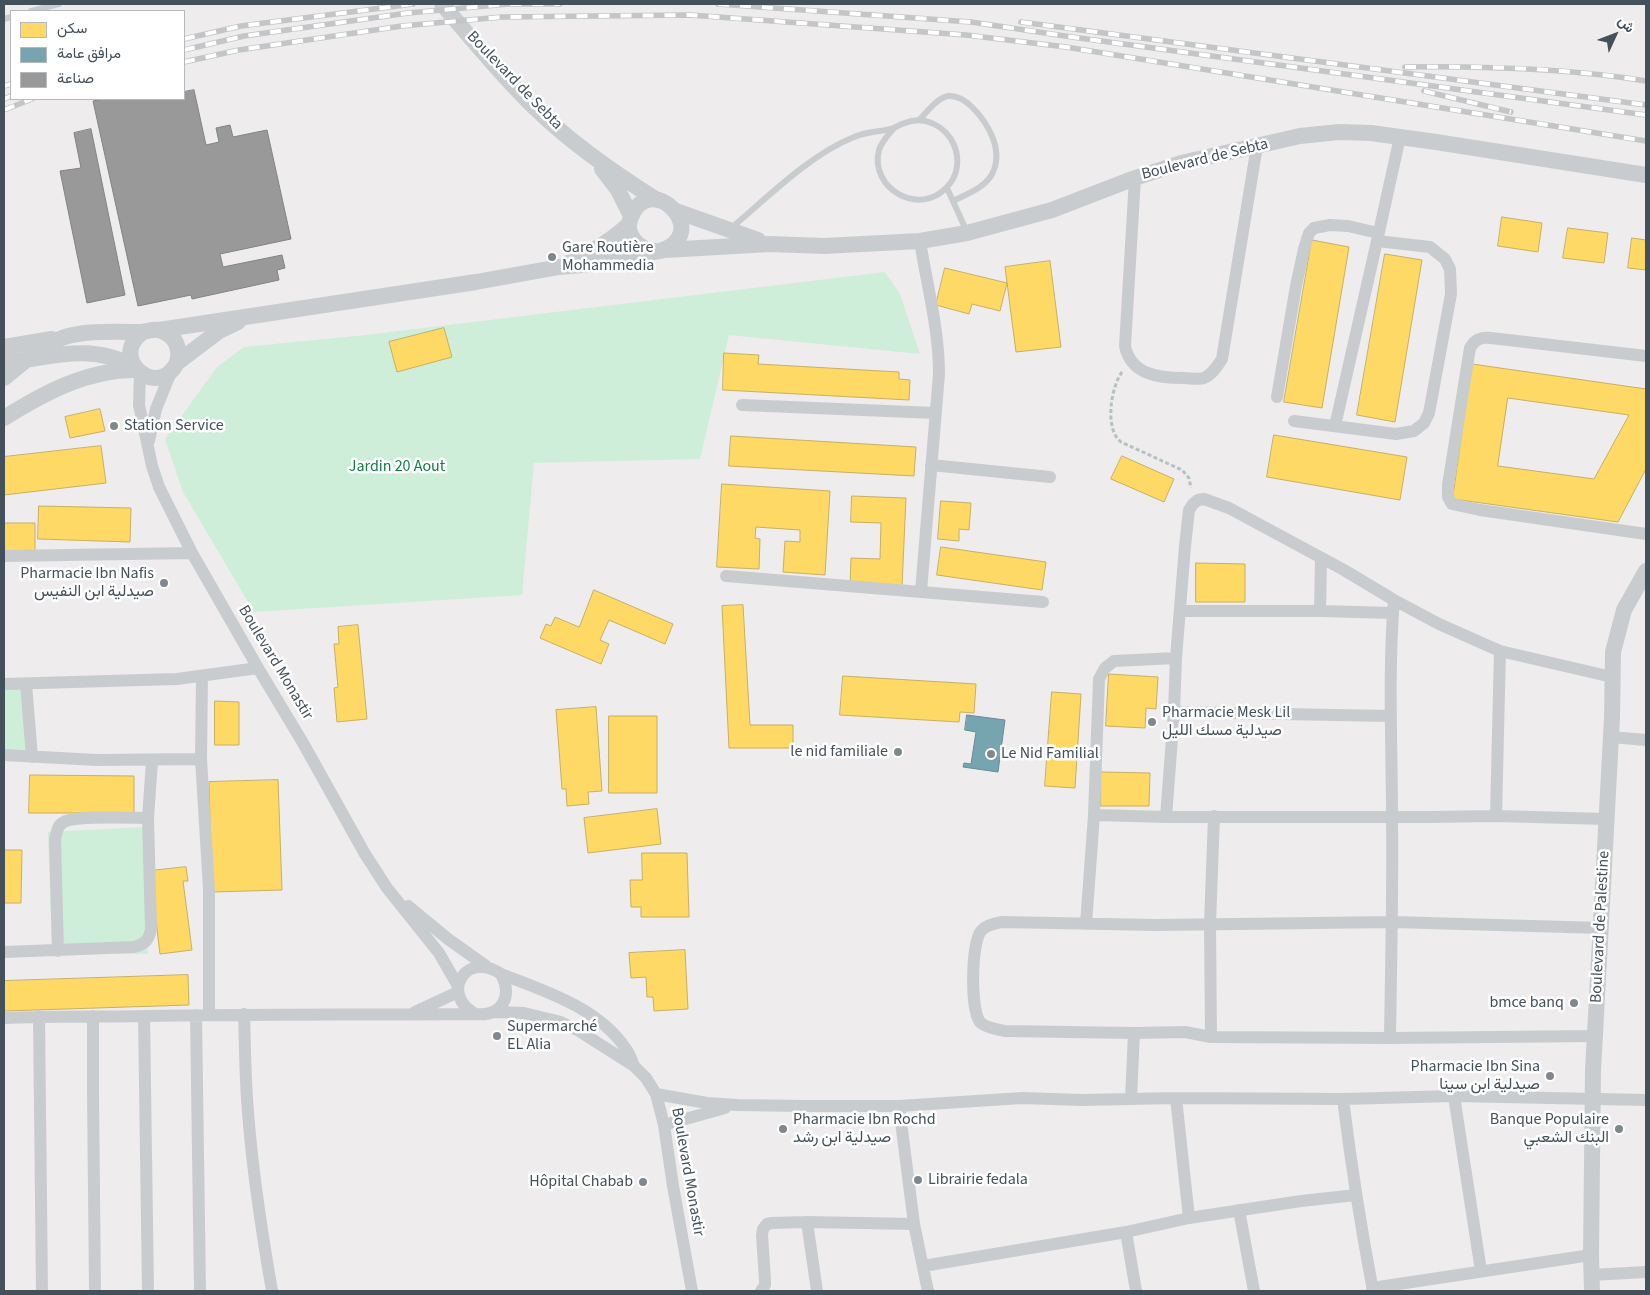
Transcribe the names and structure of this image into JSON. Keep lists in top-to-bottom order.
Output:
{
  "streets": {
    "street": ["Boulevard de Sebta", "Boulevard Monastir", "Boulevard de Palestine"]
  },
  "parks": ["Jardin 20 Aout"],
  "places": [
    "Gare Routière Mohammedia",
    "Station Service",
    "Pharmacie Ibn Nafis صيدلية ابن النفيس",
    "Pharmacie Mesk Lil صيدلية مسك الليل",
    "le nid familiale",
    "Le Nid Familial",
    "bmce banq",
    "Supermarché EL Alia",
    "Pharmacie Ibn Sina صيدلية ابن سينا",
    "Pharmacie Ibn Rochd صيدلية ابن رشد",
    "Banque Populaire البنك الشعبي",
    "Librairie fedala",
    "Hôpital Chabab"
  ],
  "legend": ["سكن", "مرافق عامة", "صناعة"],
  "north": "top right"
}
